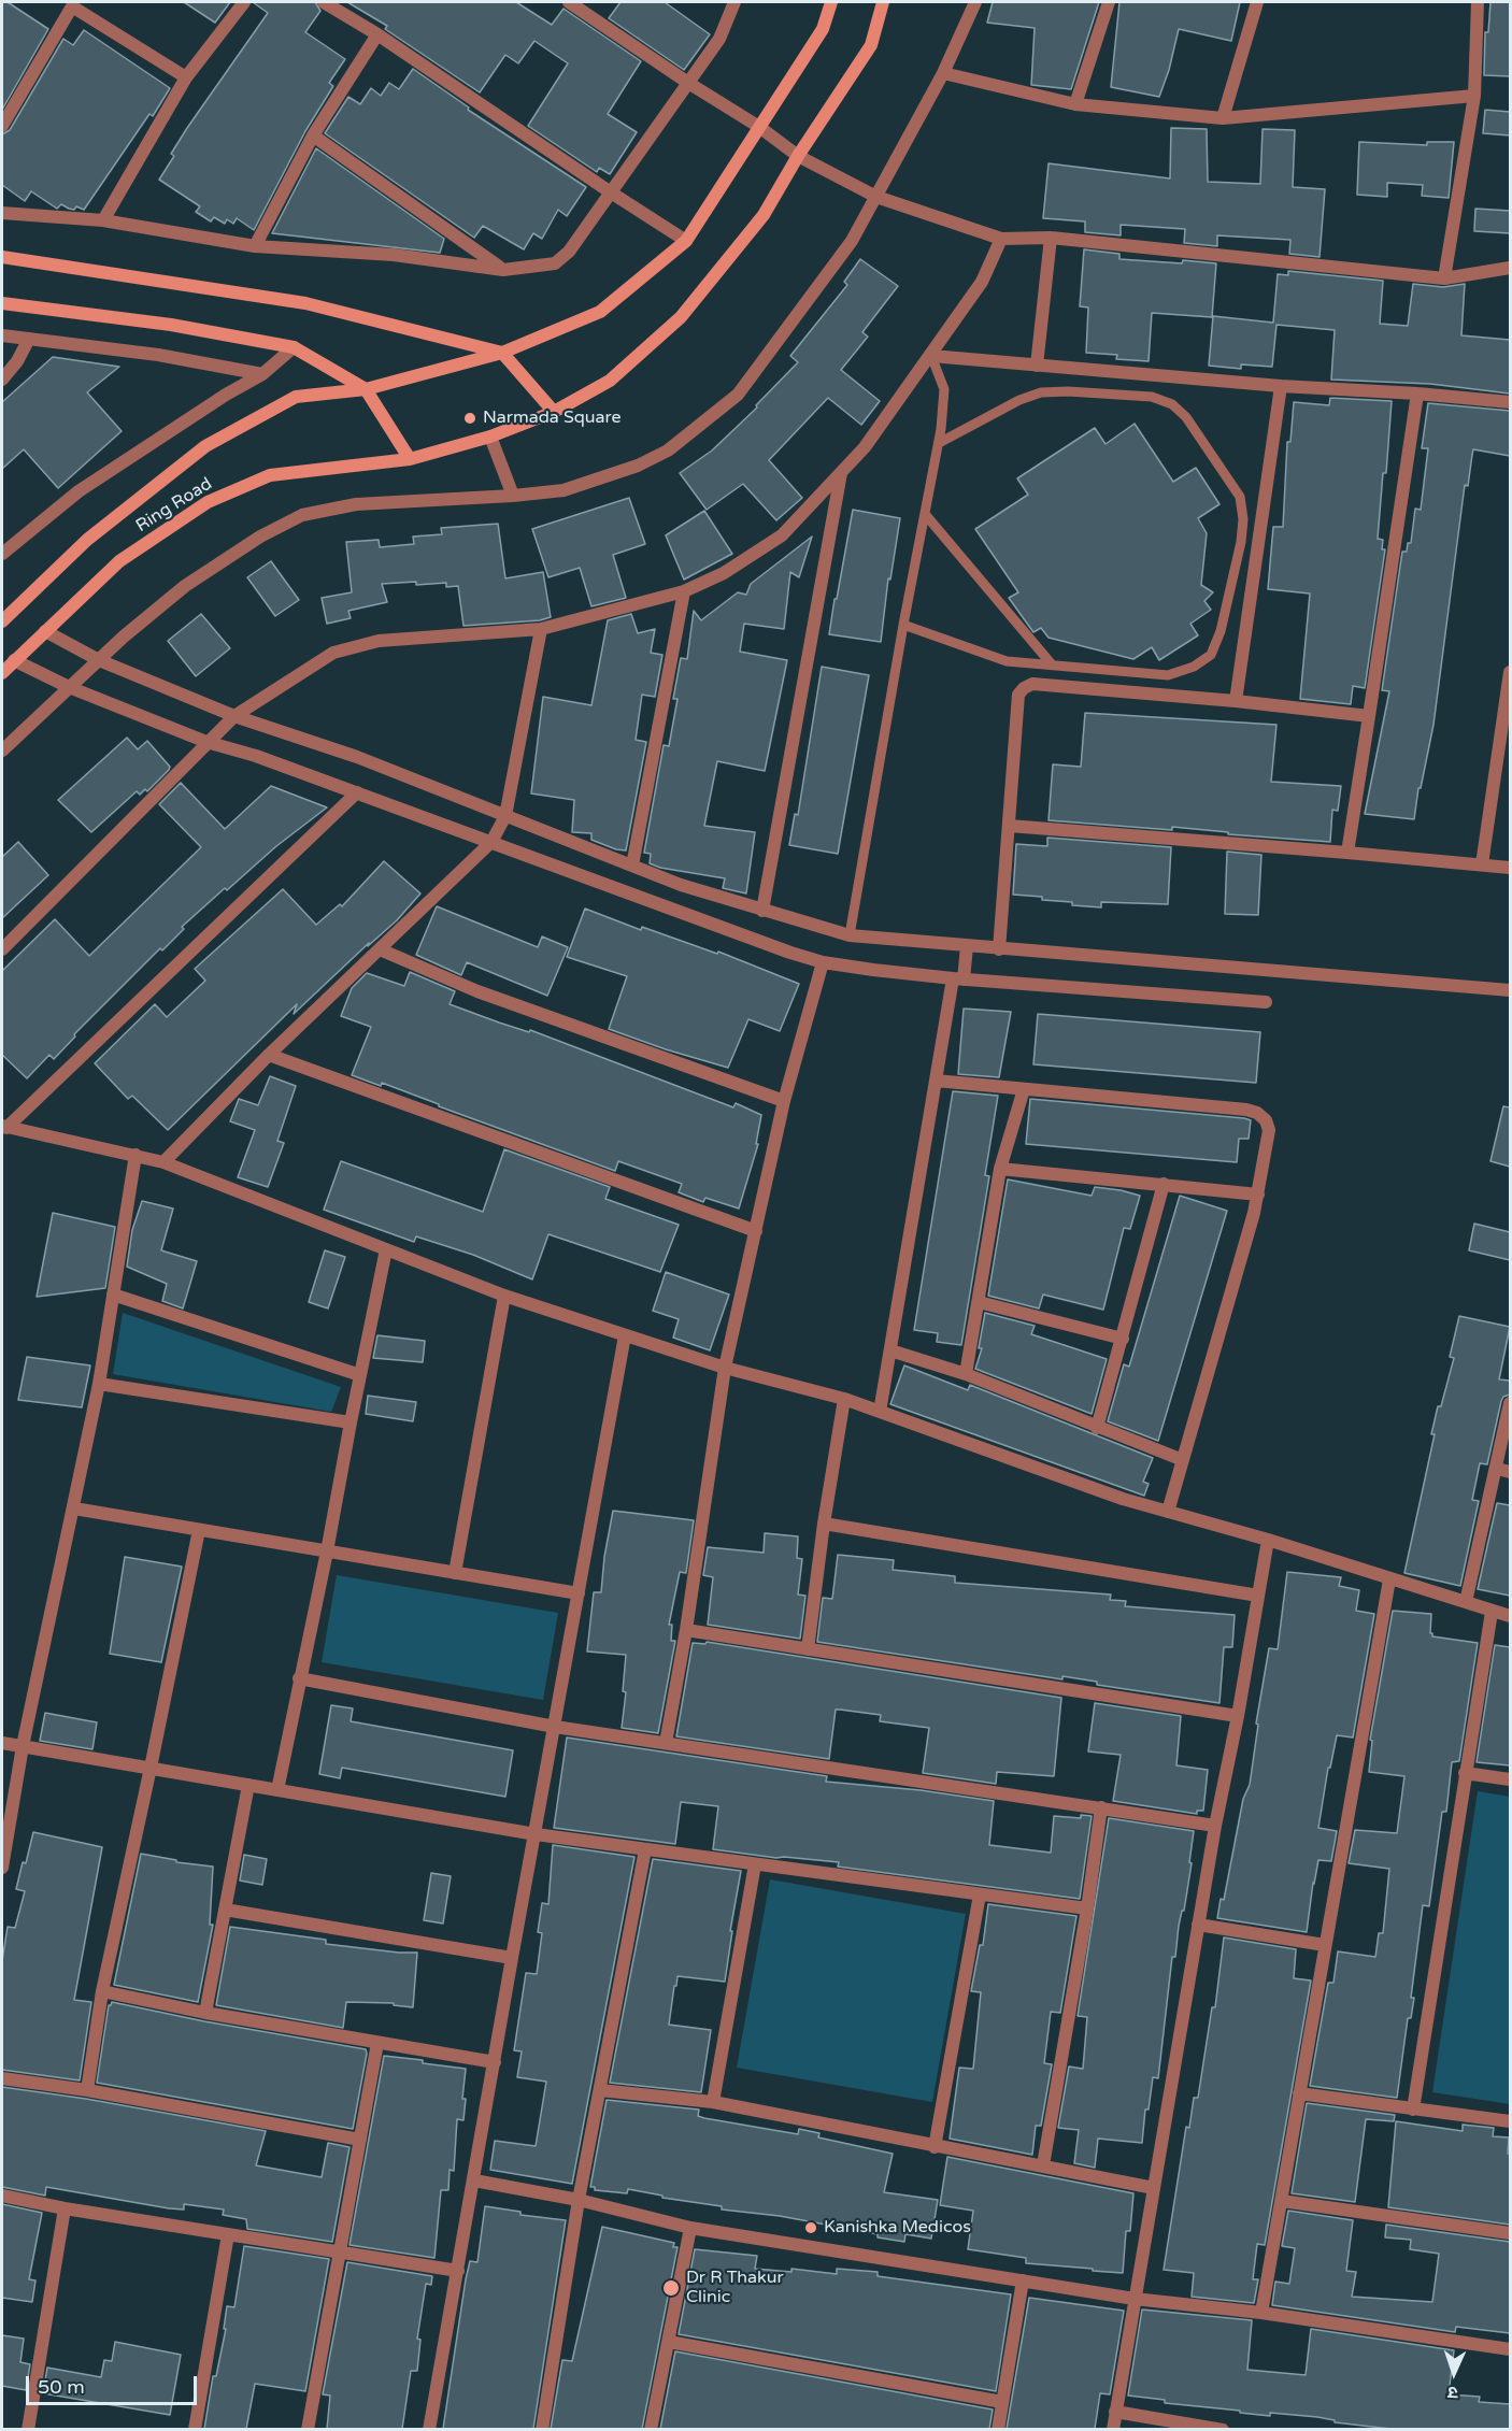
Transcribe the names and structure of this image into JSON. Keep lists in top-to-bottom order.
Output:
{
  "streets": {
    "main road": ["Ring Road"]
  },
  "places": ["Narmada Square", "Kanishka Medicos", "Dr R Thakur Clinic"],
  "scale_bar": "50 m",
  "north": "bottom"
}
